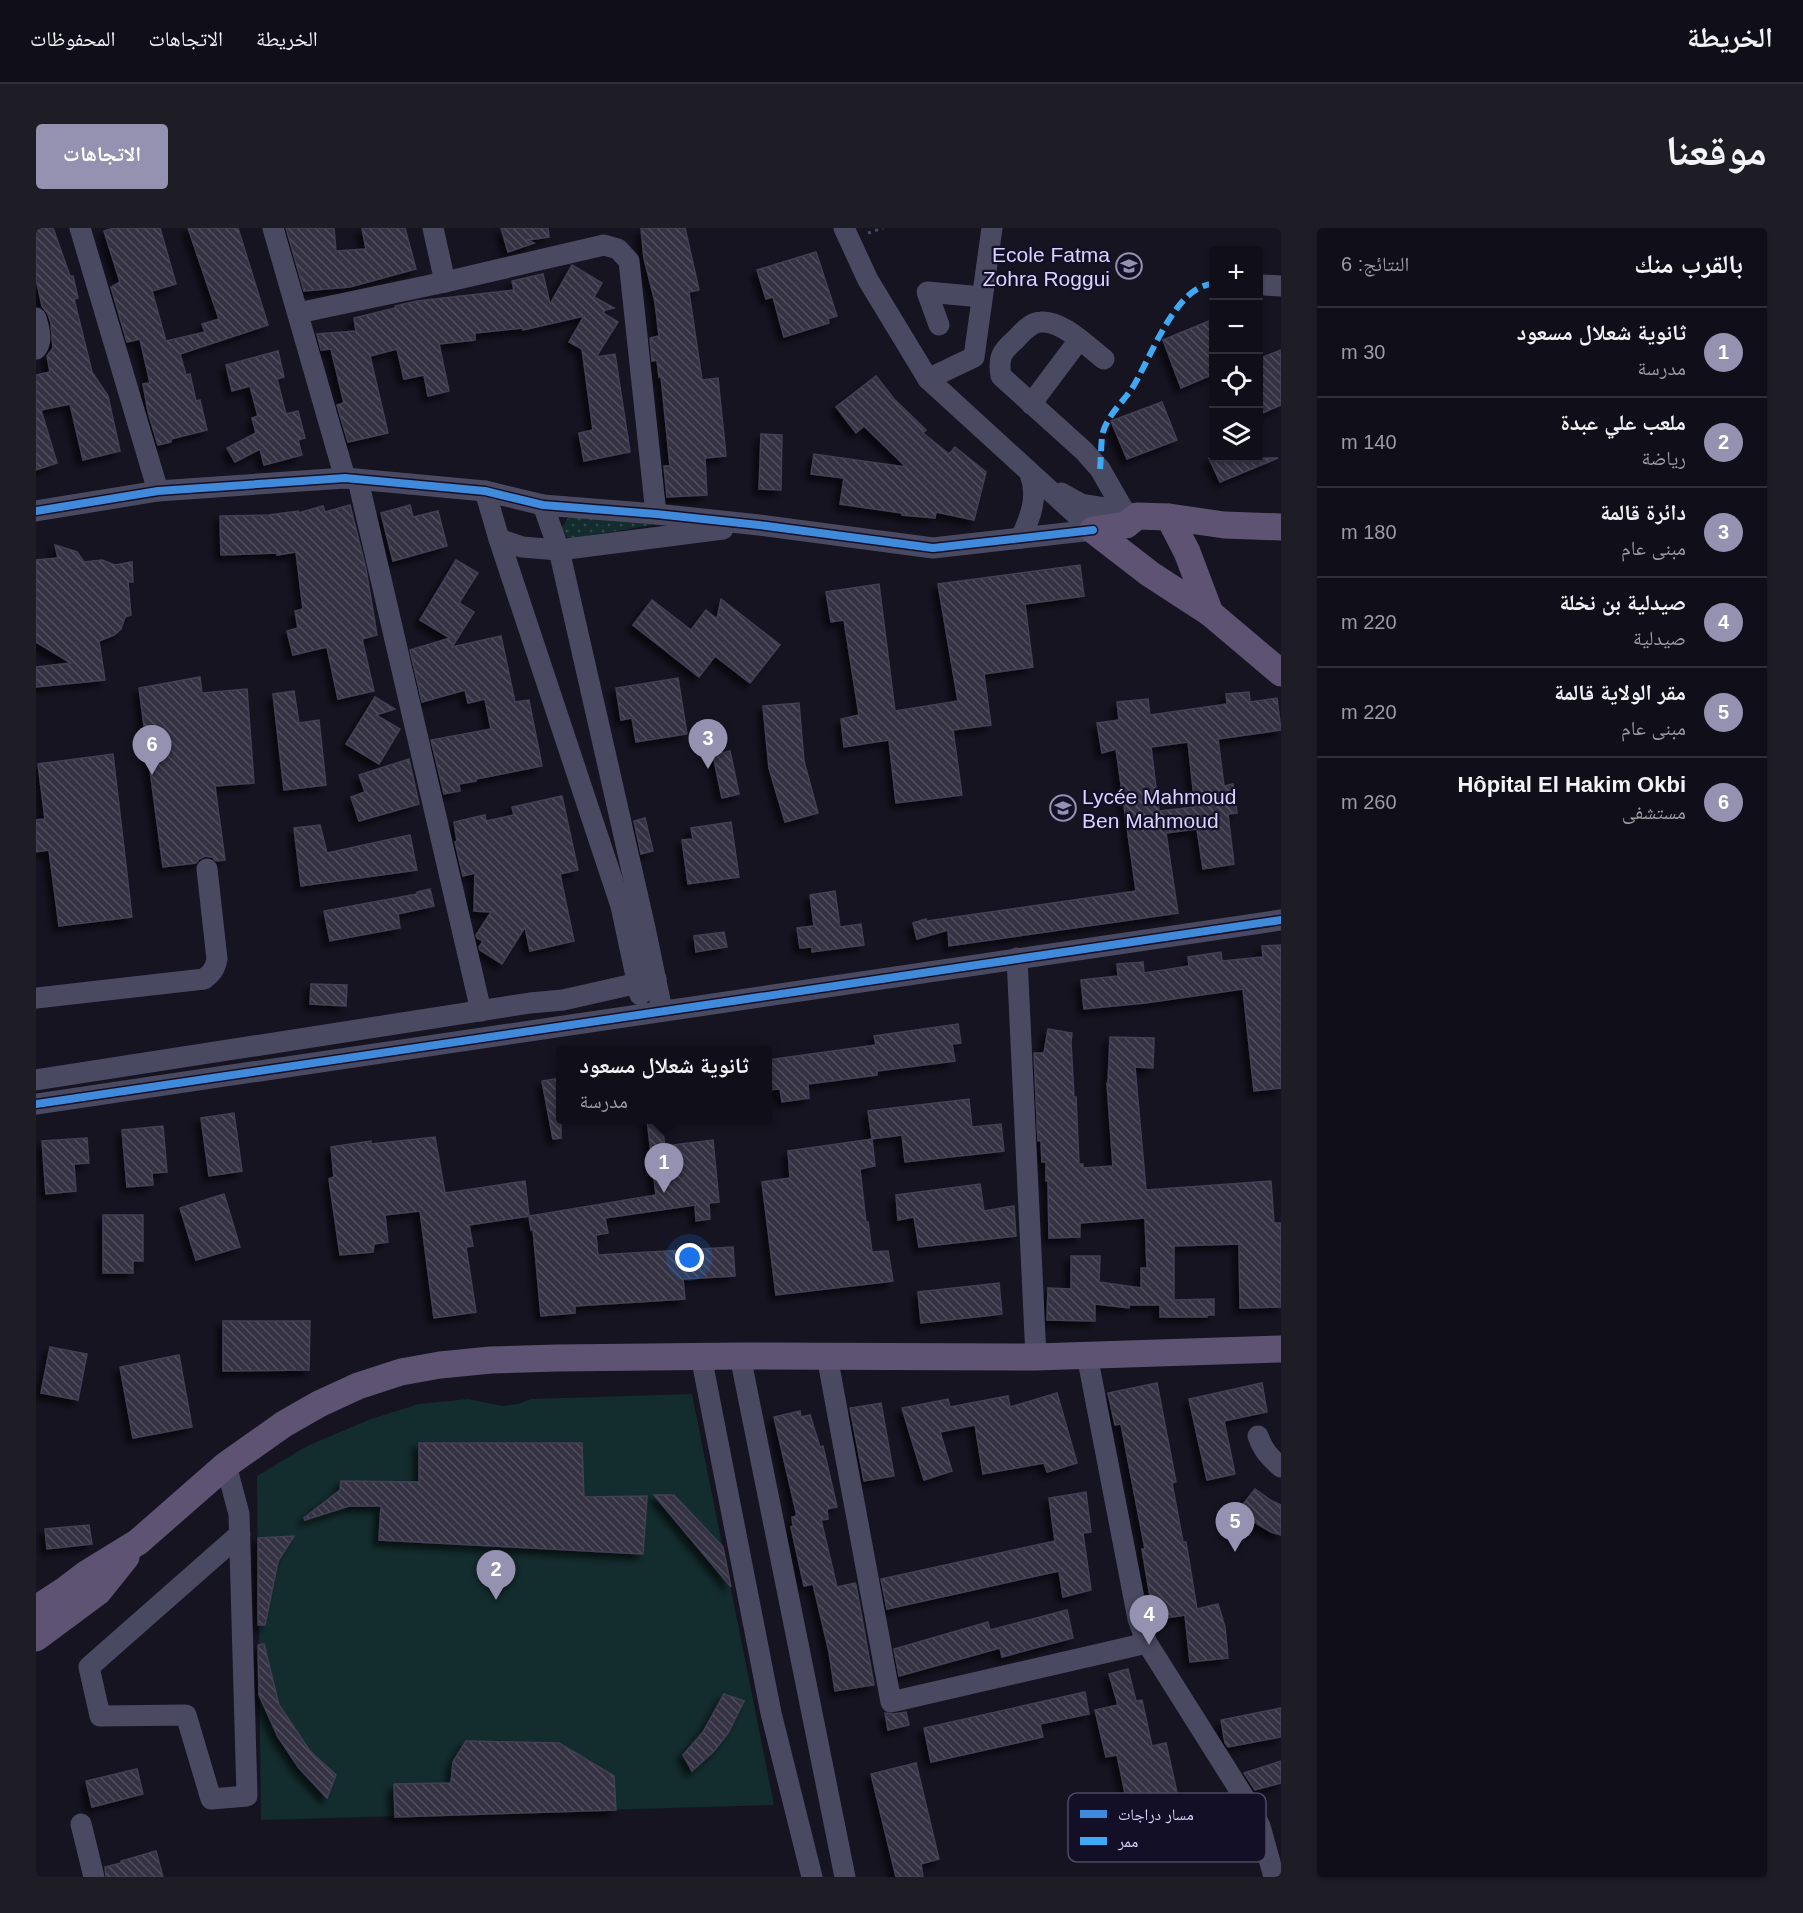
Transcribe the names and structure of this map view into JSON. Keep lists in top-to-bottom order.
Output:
{
  "places": {
    "school or university": ["Ecole Fatma Zohra Roggui", "Lycée Mahmoud Ben Mahmoud"]
  },
  "legend": ["مسار دراجات", "ممر"],
  "page": {
    "header": "الخريطة",
    "nav": ["الخريطة", "الاتجاهات", "المحفوظات"],
    "title": "موقعنا",
    "buttons": "الاتجاهات",
    "heading": ["بالقرب منك", "النتائج: 6"],
    "map_buttons": ["+", "−"],
    "list": [
      {
        "mark": "1",
        "name": "ثانوية شعلال مسعود",
        "note": "مدرسة",
        "value": "30 m"
      },
      {
        "mark": "2",
        "name": "ملعب علي عبدة",
        "note": "رياضة",
        "value": "140 m"
      },
      {
        "mark": "3",
        "name": "دائرة قالمة",
        "note": "مبنى عام",
        "value": "180 m"
      },
      {
        "mark": "4",
        "name": "صيدلية بن نخلة",
        "note": "صيدلية",
        "value": "220 m"
      },
      {
        "mark": "5",
        "name": "مقر الولاية قالمة",
        "note": "مبنى عام",
        "value": "220 m"
      },
      {
        "mark": "6",
        "name": "Hôpital El Hakim Okbi",
        "note": "مستشفى",
        "value": "260 m"
      }
    ],
    "pins": [
      "3",
      "6",
      "1",
      "5",
      "2",
      "4"
    ],
    "popup": ["ثانوية شعلال مسعود", "مدرسة"]
  }
}
